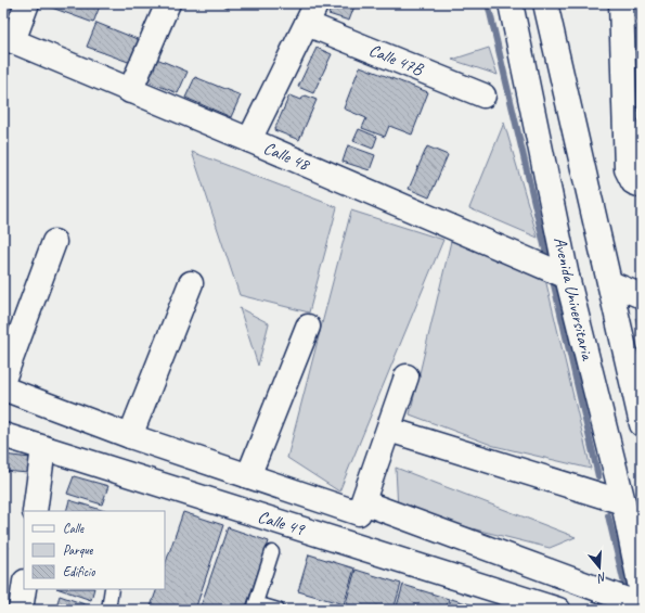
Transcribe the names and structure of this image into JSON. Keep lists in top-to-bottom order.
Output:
{
  "streets": {
    "street": [
      "Calle 47B",
      "Calle 48",
      "Avenida Universitaria",
      "Calle 49"
    ]
  },
  "crossings": [
    ["Calle 48", "Avenida Universitaria"]
  ],
  "legend": ["Calle", "Parque", "Edificio"],
  "north": "bottom"
}
